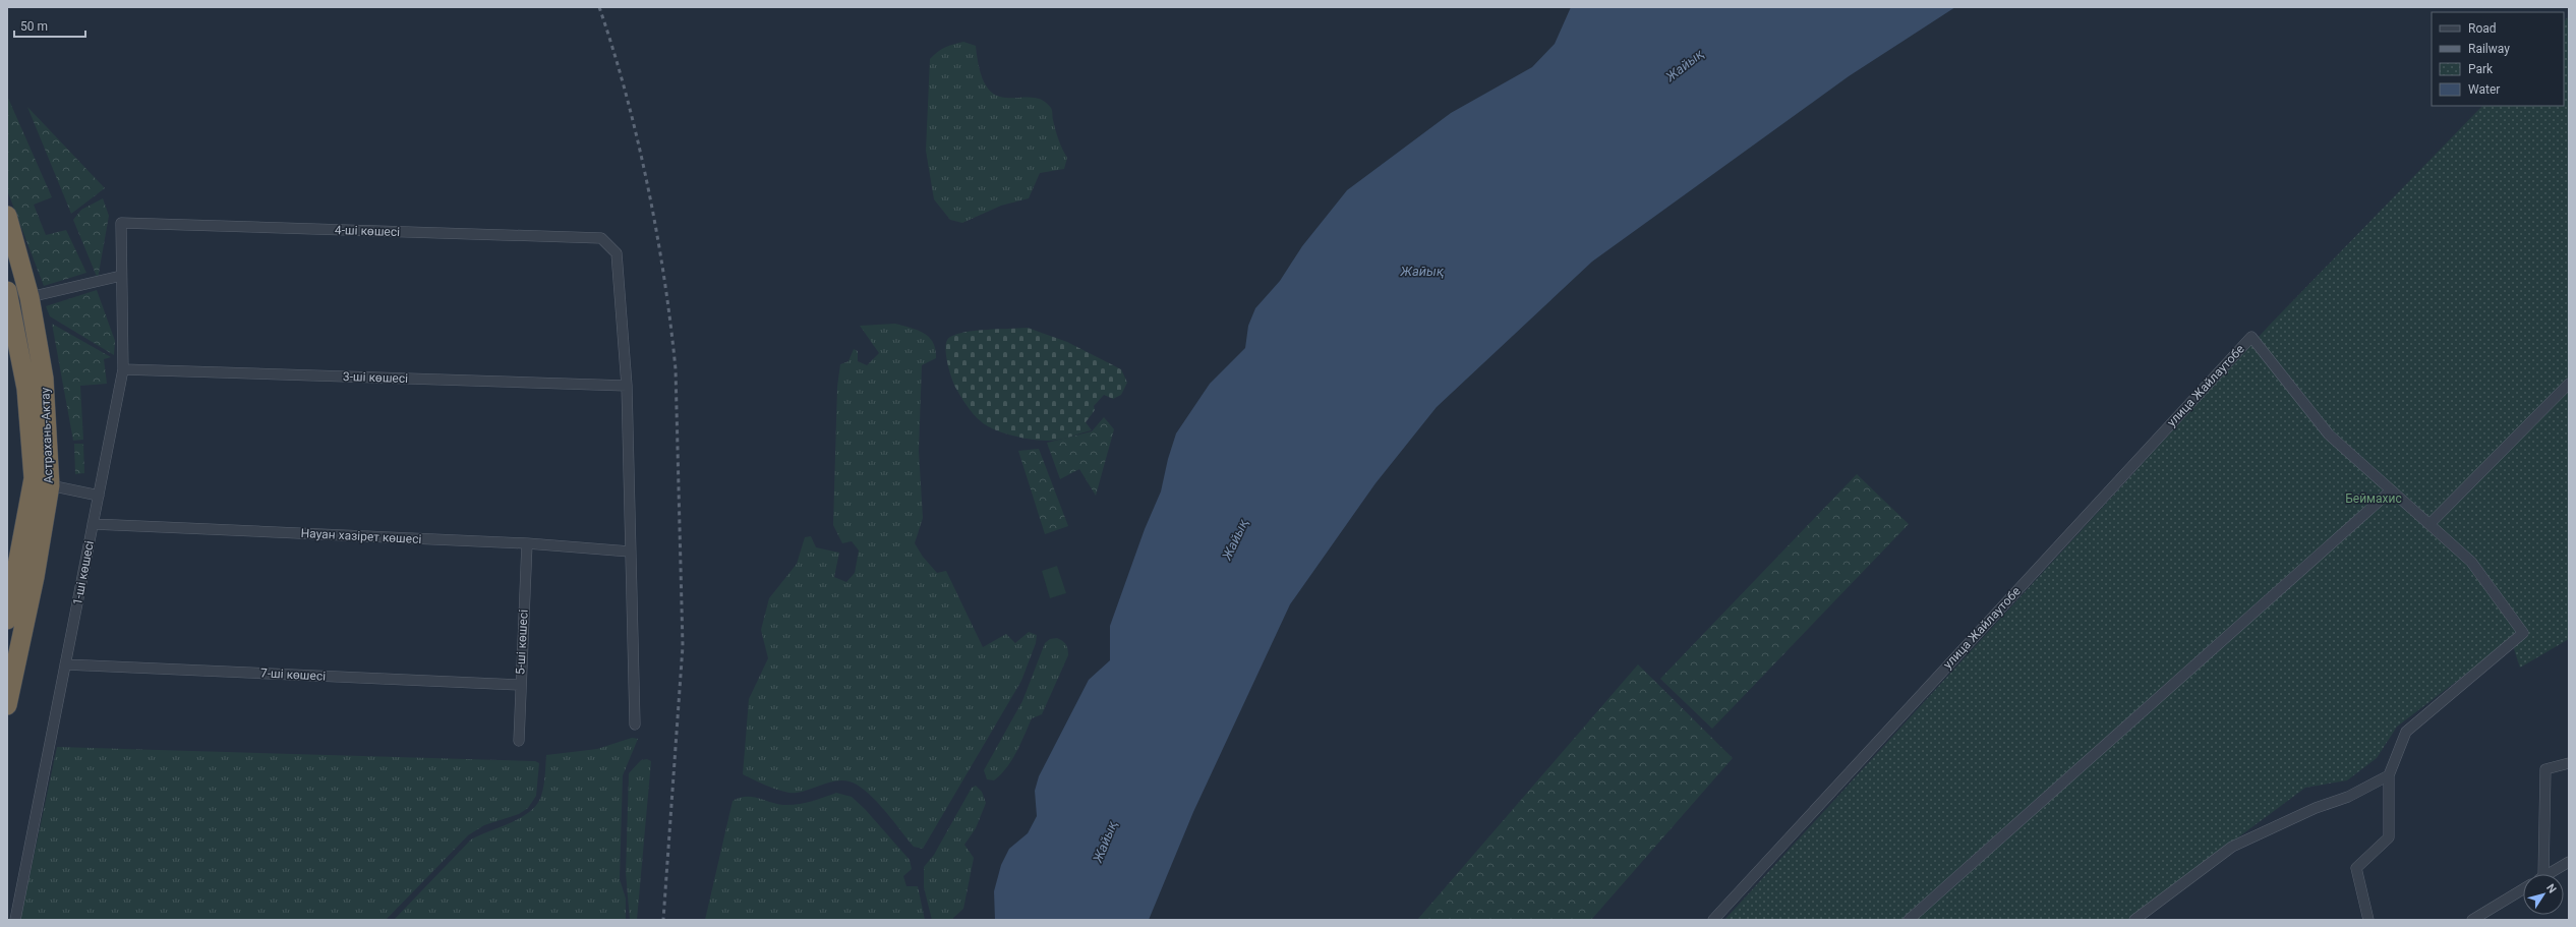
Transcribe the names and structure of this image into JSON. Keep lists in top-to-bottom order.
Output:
{
  "streets": {
    "highway": ["Астрахань-Актау"],
    "street": [
      "4-шi көшесі",
      "3-шi көшесі",
      "улица Жайлаутобе",
      "Науан хазірет көшесі",
      "1-шi көшесі",
      "5-шi көшесі",
      "7-шi көшесі"
    ]
  },
  "crossings": [
    ["4-шi көшесі", "3-шi көшесі"],
    ["4-шi көшесі", "1-шi көшесі"],
    ["3-шi көшесі", "1-шi көшесі"],
    ["Науан хазірет көшесі", "1-шi көшесі"],
    ["Науан хазірет көшесі", "5-шi көшесі"],
    ["1-шi көшесі", "7-шi көшесі"],
    ["5-шi көшесі", "7-шi көшесі"]
  ],
  "water": ["Жайық"],
  "parks": ["Беймахис"],
  "legend": [
    "Road",
    "Railway",
    "Park",
    "Water"
  ],
  "scale_bar": "50 m",
  "north": "top right"
}
